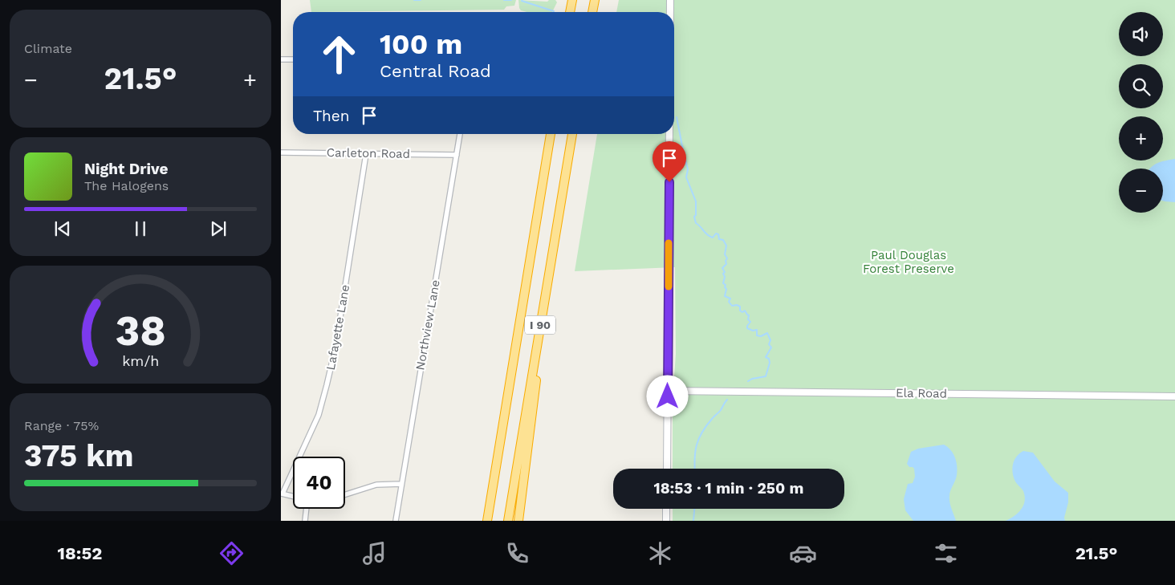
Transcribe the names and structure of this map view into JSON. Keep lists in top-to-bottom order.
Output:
{
  "streets": {
    "highway": ["I 90"],
    "street": [
      "Carleton Road",
      "Northview Lane",
      "Lafayette Lane",
      "Ela Road"
    ]
  },
  "crossings": [
    ["Carleton Road", "Northview Lane"],
    ["Carleton Road", "Lafayette Lane"]
  ],
  "parks": ["Paul Douglas Forest Preserve"],
  "page": {
    "tile": [
      "Climate",
      ["Range · 75%", "375 km"]
    ],
    "map_buttons": ["+", "−"],
    "turn": ["100 m", "Central Road"],
    "heat": ["−", "21.5°", "+"],
    "then": "Then",
    "song": ["Night Drive", "The Halogens"],
    "limit": "40",
    "trip": "18:53 · 1 min · 250 m",
    "tabs": ["18:52", "21.5°"],
    "gauge": ["38", "km/h"]
  }
}
